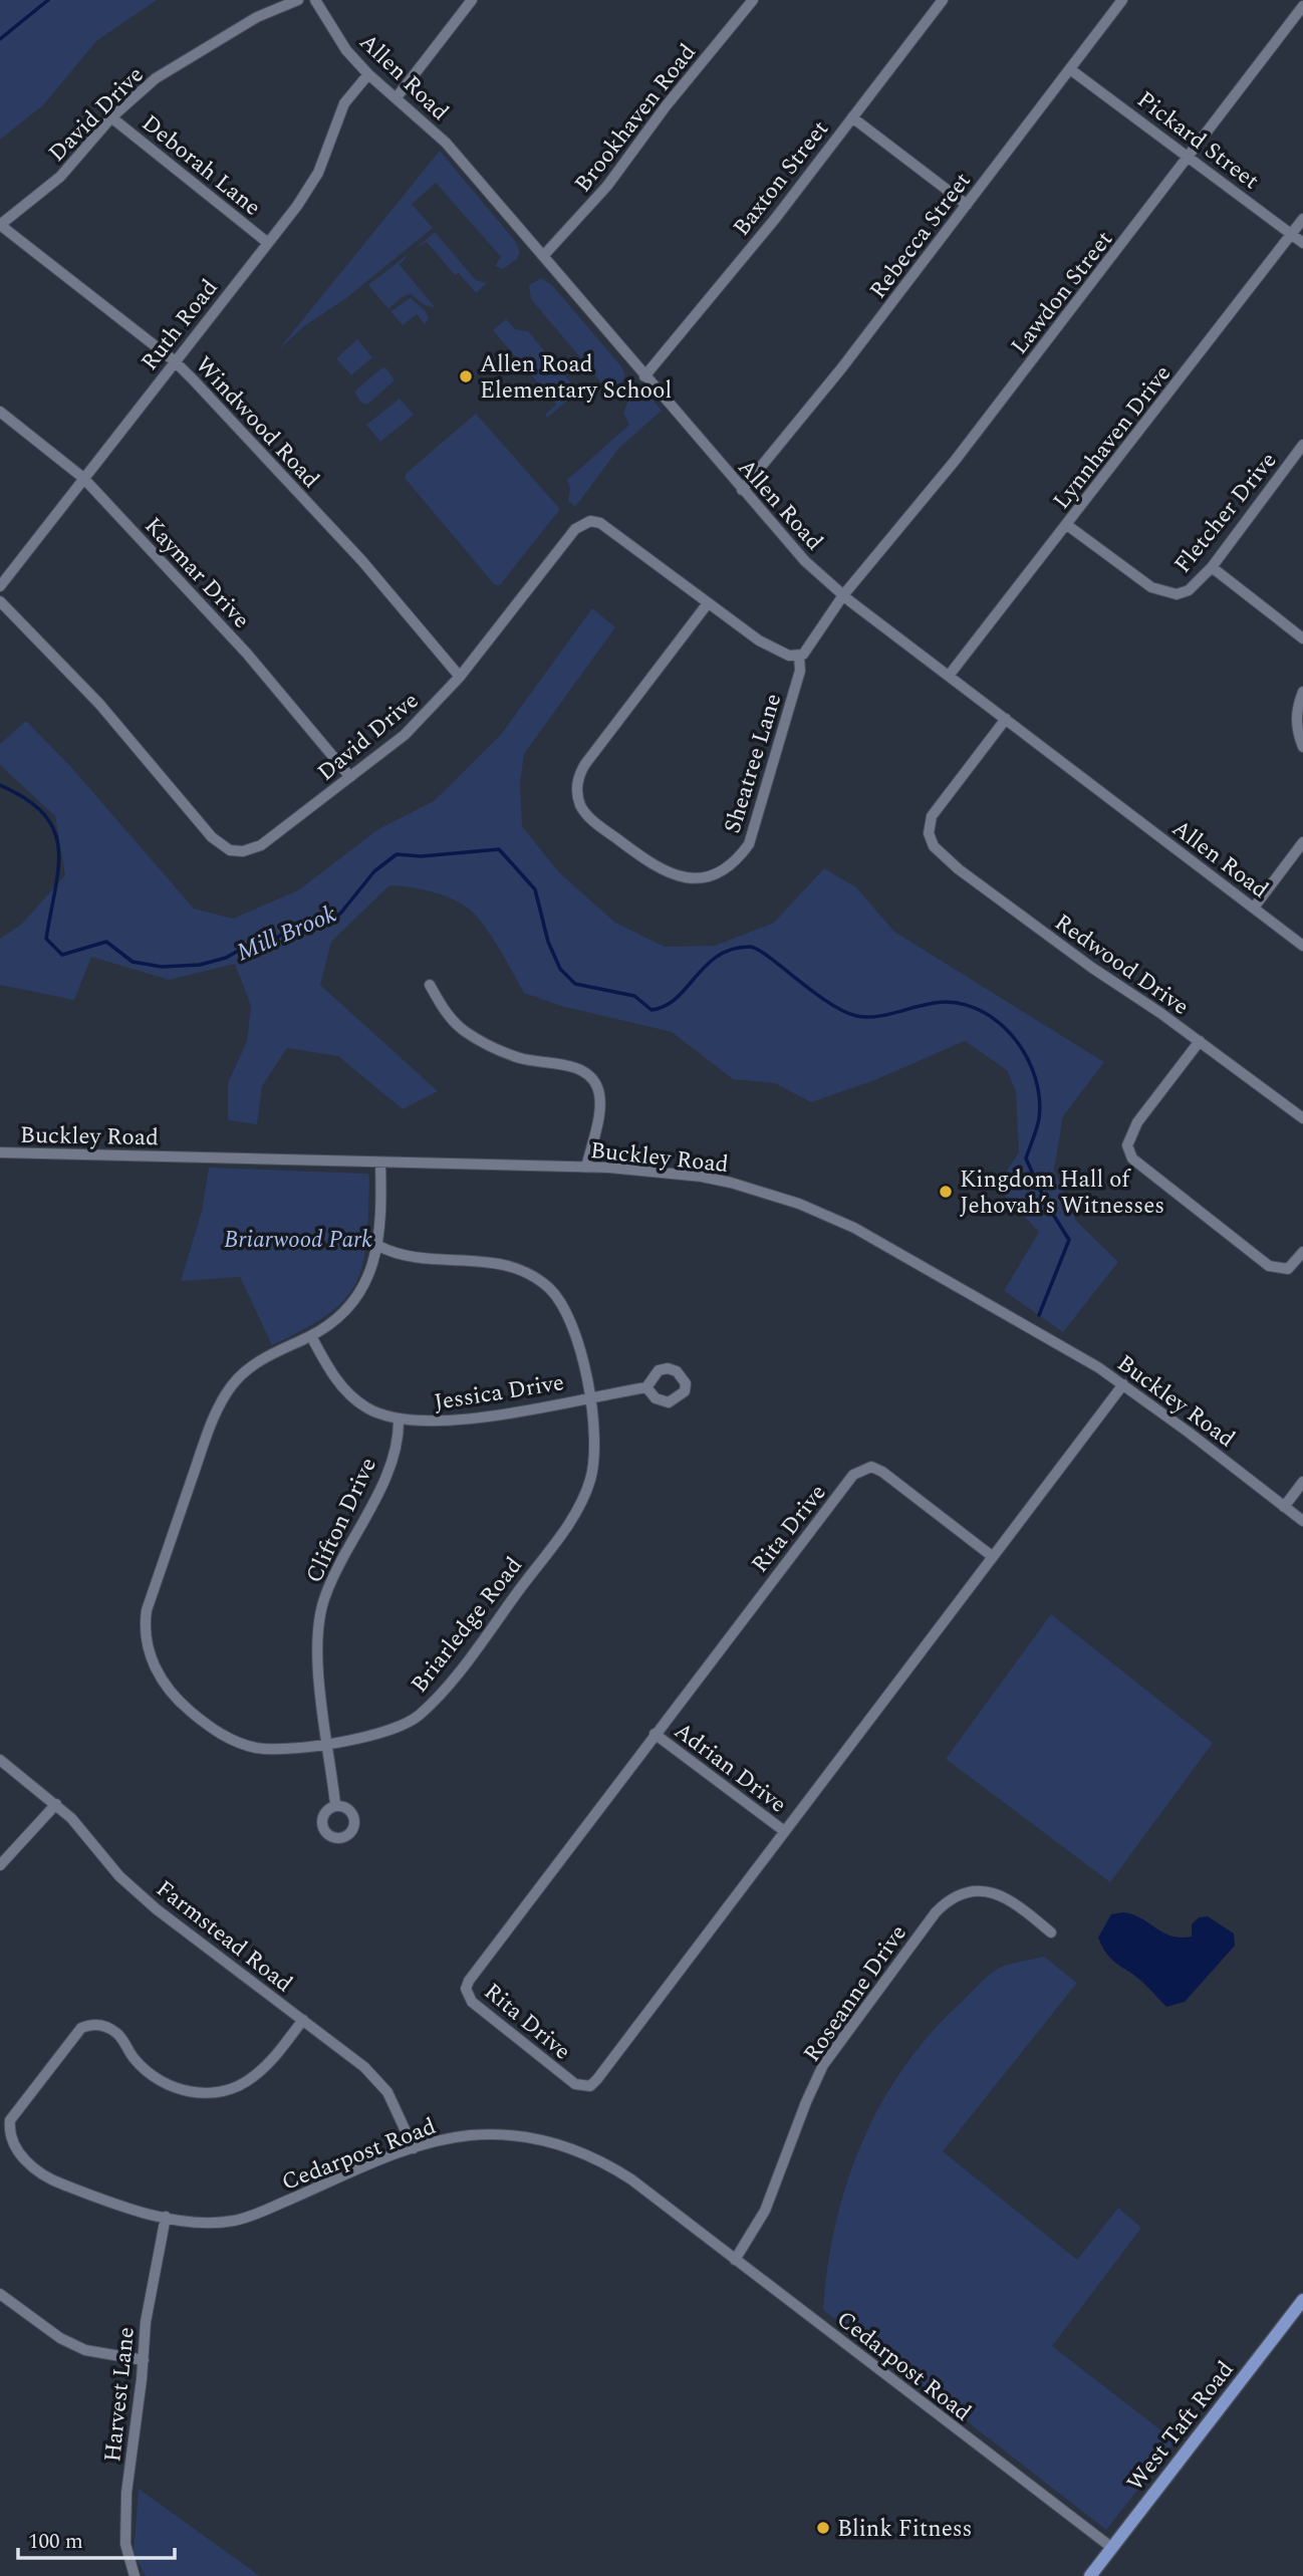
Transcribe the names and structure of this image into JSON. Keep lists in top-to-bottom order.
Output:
{
  "streets": {
    "main road": ["West Taft Road"],
    "street": [
      "Allen Road",
      "David Drive",
      "Brookhaven Road",
      "Pickard Street",
      "Deborah Lane",
      "Baxton Street",
      "Rebecca Street",
      "Lawdon Street",
      "Ruth Road",
      "Windwood Road",
      "Lynnhaven Drive",
      "Fletcher Drive",
      "Kaymar Drive",
      "Sheatree Lane",
      "Redwood Drive",
      "Buckley Road",
      "Jessica Drive",
      "Clifton Drive",
      "Rita Drive",
      "Briarledge Road",
      "Adrian Drive",
      "Farmstead Road",
      "Roseanne Drive",
      "Cedarpost Road",
      "Harvest Lane"
    ]
  },
  "crossings": [
    ["Allen Road", "Brookhaven Road"],
    ["Allen Road", "Baxton Street"],
    ["Allen Road", "Rebecca Street"],
    ["Allen Road", "Lawdon Street"],
    ["Allen Road", "Ruth Road"],
    ["Allen Road", "Lynnhaven Drive"],
    ["Allen Road", "Redwood Drive"],
    ["David Drive", "Deborah Lane"],
    ["David Drive", "Windwood Road"],
    ["David Drive", "Kaymar Drive"],
    ["David Drive", "Sheatree Lane"],
    ["Pickard Street", "Rebecca Street"],
    ["Pickard Street", "Lawdon Street"],
    ["Pickard Street", "Lynnhaven Drive"],
    ["Deborah Lane", "Ruth Road"],
    ["Ruth Road", "Windwood Road"],
    ["Ruth Road", "Kaymar Drive"],
    ["Lynnhaven Drive", "Fletcher Drive"],
    ["Buckley Road", "Rita Drive"],
    ["Buckley Road", "Briarledge Road"],
    ["Jessica Drive", "Clifton Drive"],
    ["Jessica Drive", "Briarledge Road"],
    ["Clifton Drive", "Briarledge Road"],
    ["Rita Drive", "Adrian Drive"],
    ["Farmstead Road", "Cedarpost Road"],
    ["Roseanne Drive", "Cedarpost Road"],
    ["Cedarpost Road", "Harvest Lane"],
    ["Cedarpost Road", "West Taft Road"]
  ],
  "water": ["Mill Brook"],
  "parks": ["Briarwood Park"],
  "places": ["Allen Road Elementary School", "Kingdom Hall of Jehovah’s Witnesses", "Blink Fitness"],
  "scale_bar": "100 m"
}
